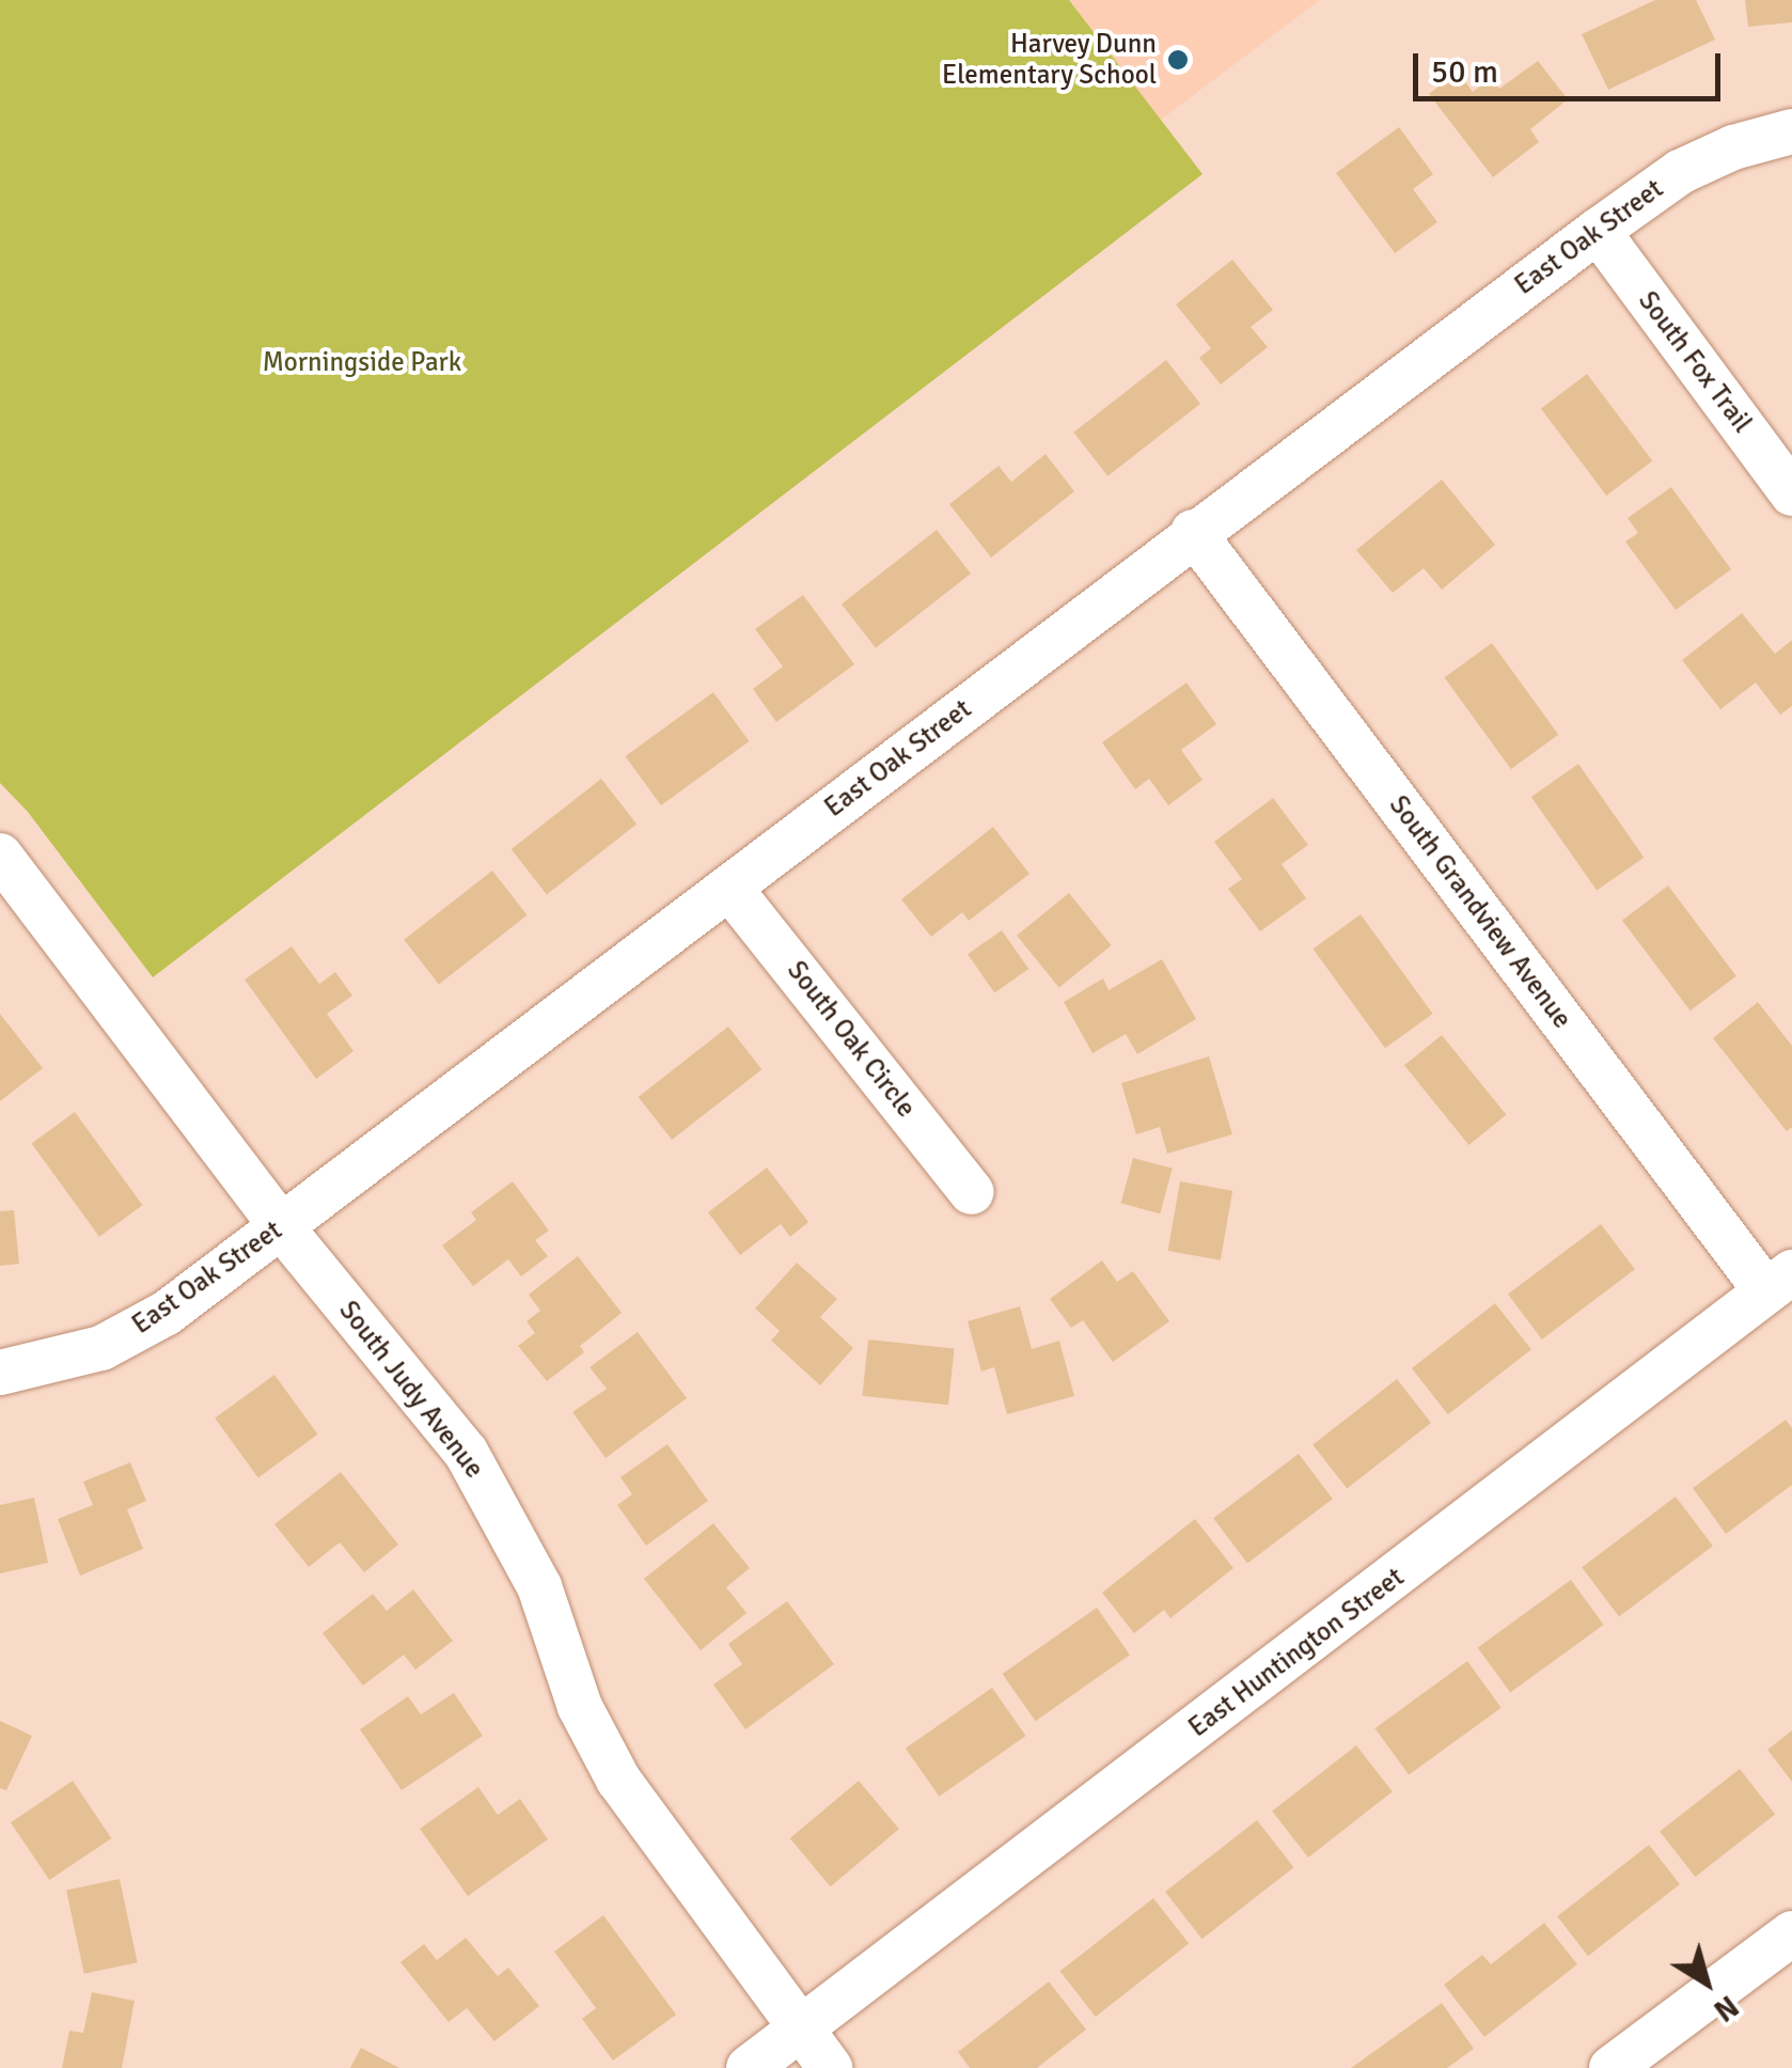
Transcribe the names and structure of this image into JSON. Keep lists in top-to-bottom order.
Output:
{
  "streets": {
    "street": [
      "East Oak Street",
      "South Fox Trail",
      "South Grandview Avenue",
      "South Oak Circle",
      "South Judy Avenue",
      "East Huntington Street"
    ]
  },
  "crossings": [
    ["East Oak Street", "South Fox Trail"],
    ["East Oak Street", "South Grandview Avenue"],
    ["East Oak Street", "South Oak Circle"],
    ["East Oak Street", "South Judy Avenue"],
    ["South Grandview Avenue", "East Huntington Street"],
    ["South Judy Avenue", "East Huntington Street"]
  ],
  "parks": ["Morningside Park"],
  "places": ["Harvey Dunn Elementary School"],
  "scale_bar": "50 m",
  "north": "bottom right"
}
